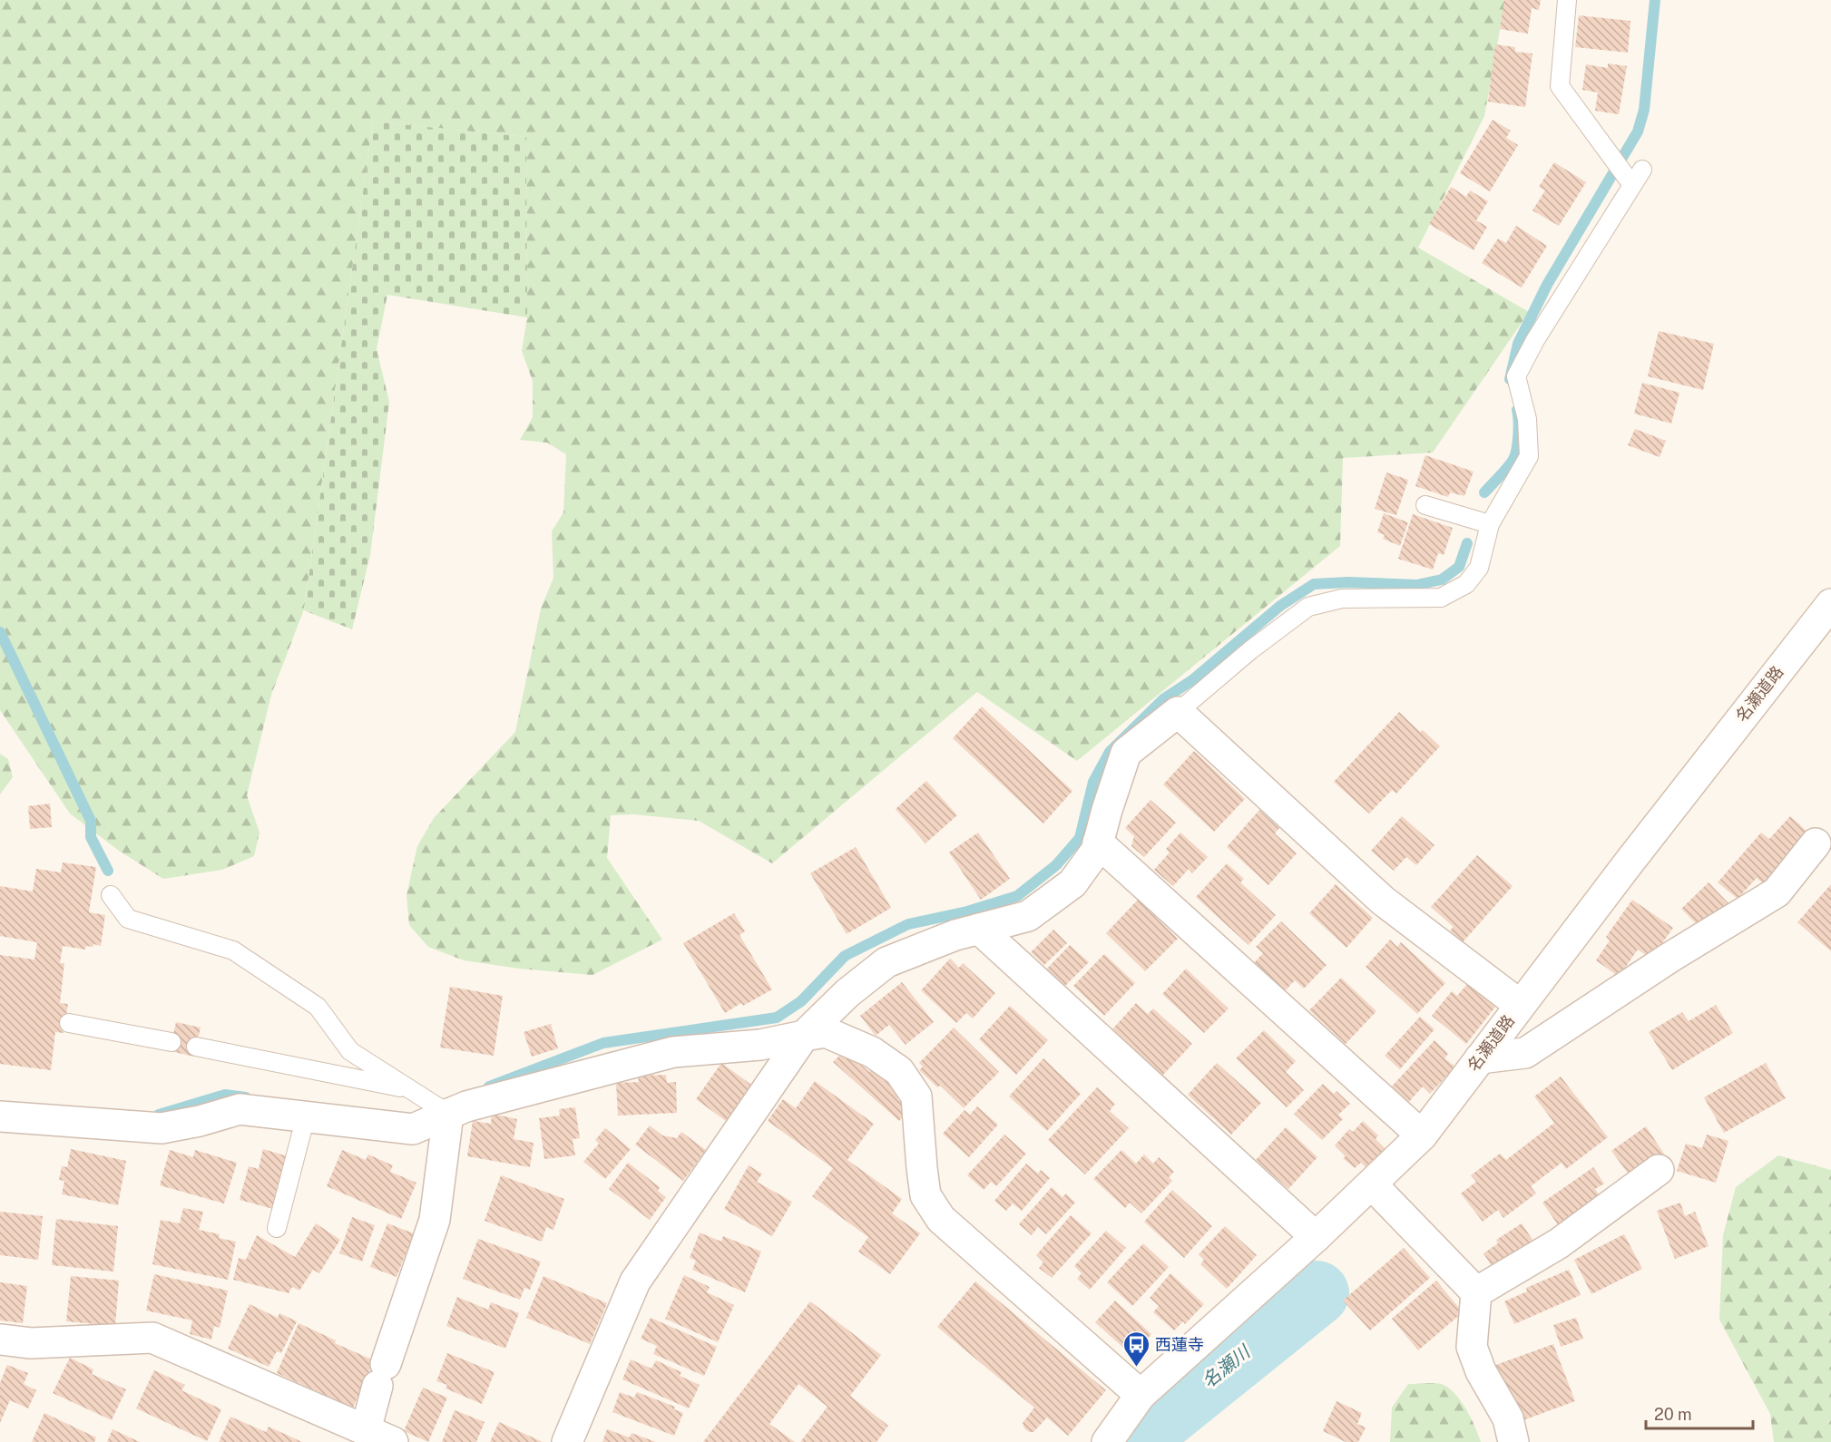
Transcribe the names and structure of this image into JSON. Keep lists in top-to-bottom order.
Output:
{
  "streets": {
    "street": ["名瀬道路"]
  },
  "water": ["名瀬川"],
  "places": {
    "bus stop": ["西蓮寺"]
  },
  "scale_bar": "20 m"
}
